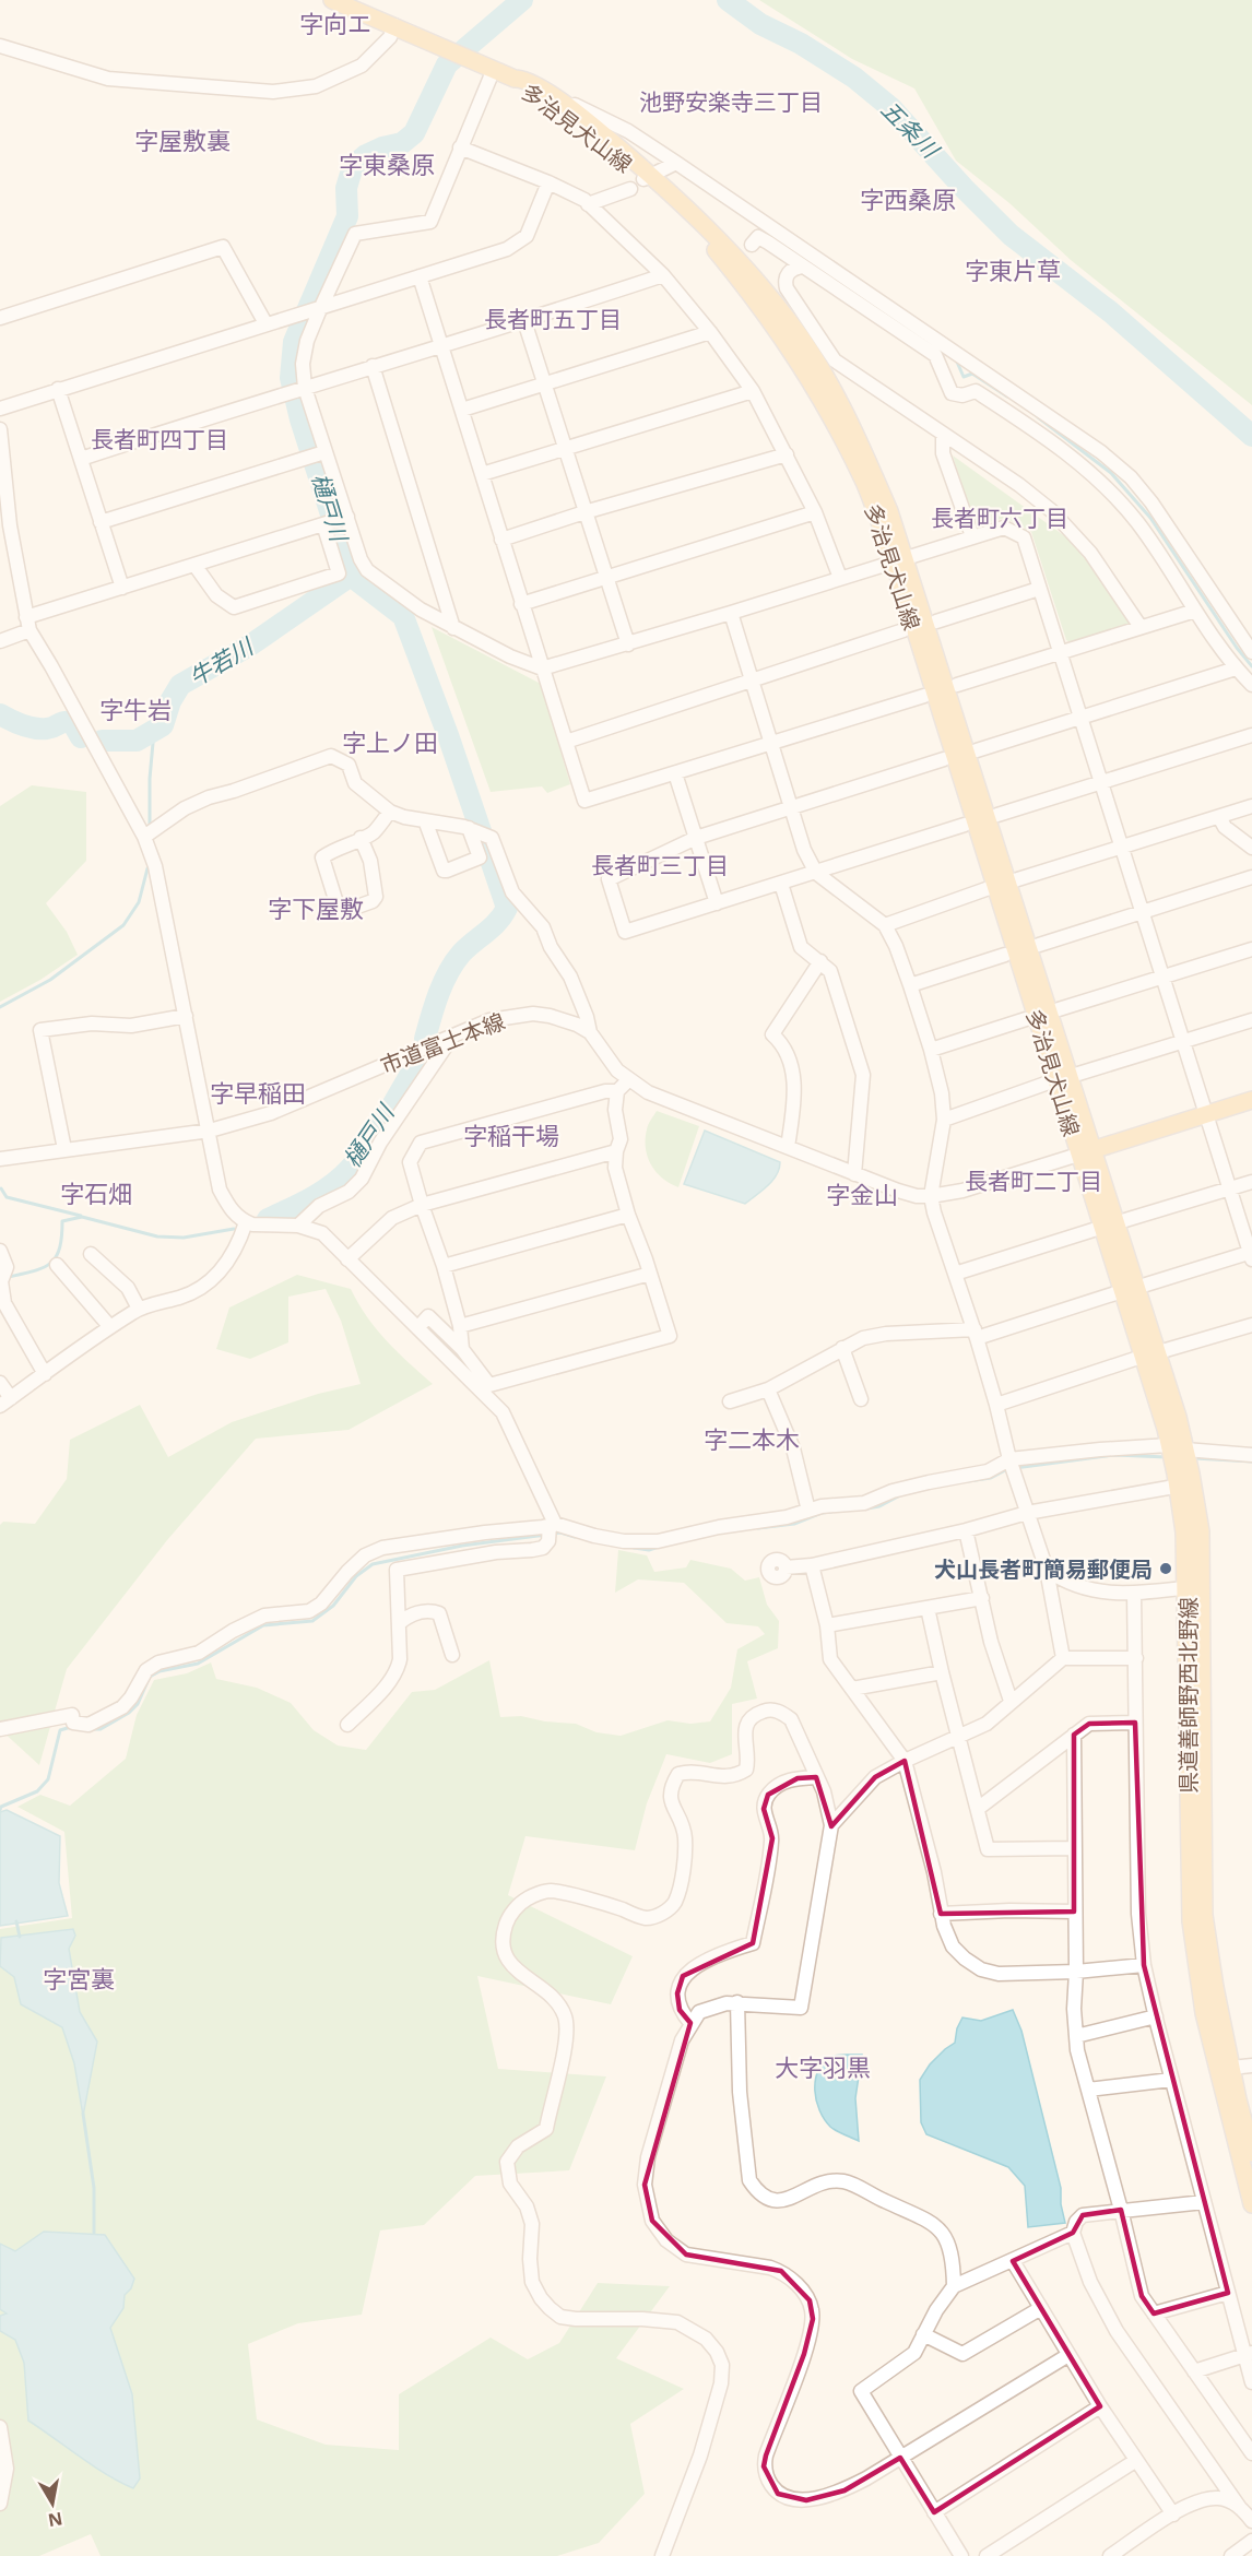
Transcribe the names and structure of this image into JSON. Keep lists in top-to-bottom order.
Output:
{
  "streets": {
    "main road": ["多治見犬山線", "県道善師野西北野線"],
    "street": ["市道富士本線"]
  },
  "crossings": [
    ["多治見犬山線", "市道富士本線"],
    ["多治見犬山線", "県道善師野西北野線"],
    ["市道富士本線", "県道善師野西北野線"]
  ],
  "districts": [
    "字向エ",
    "池野安楽寺三丁目",
    "字屋敷裏",
    "字東桑原",
    "字西桑原",
    "字東片草",
    "長者町五丁目",
    "長者町四丁目",
    "長者町六丁目",
    "字牛岩",
    "字上ノ田",
    "長者町三丁目",
    "字下屋敷",
    "字早稲田",
    "字稲干場",
    "長者町二丁目",
    "字石畑",
    "字金山",
    "字二本木",
    "字宮裏",
    "大字羽黒"
  ],
  "water": ["五条川", "樋戸川", "牛若川"],
  "places": ["犬山長者町簡易郵便局"],
  "north": "bottom"
}
